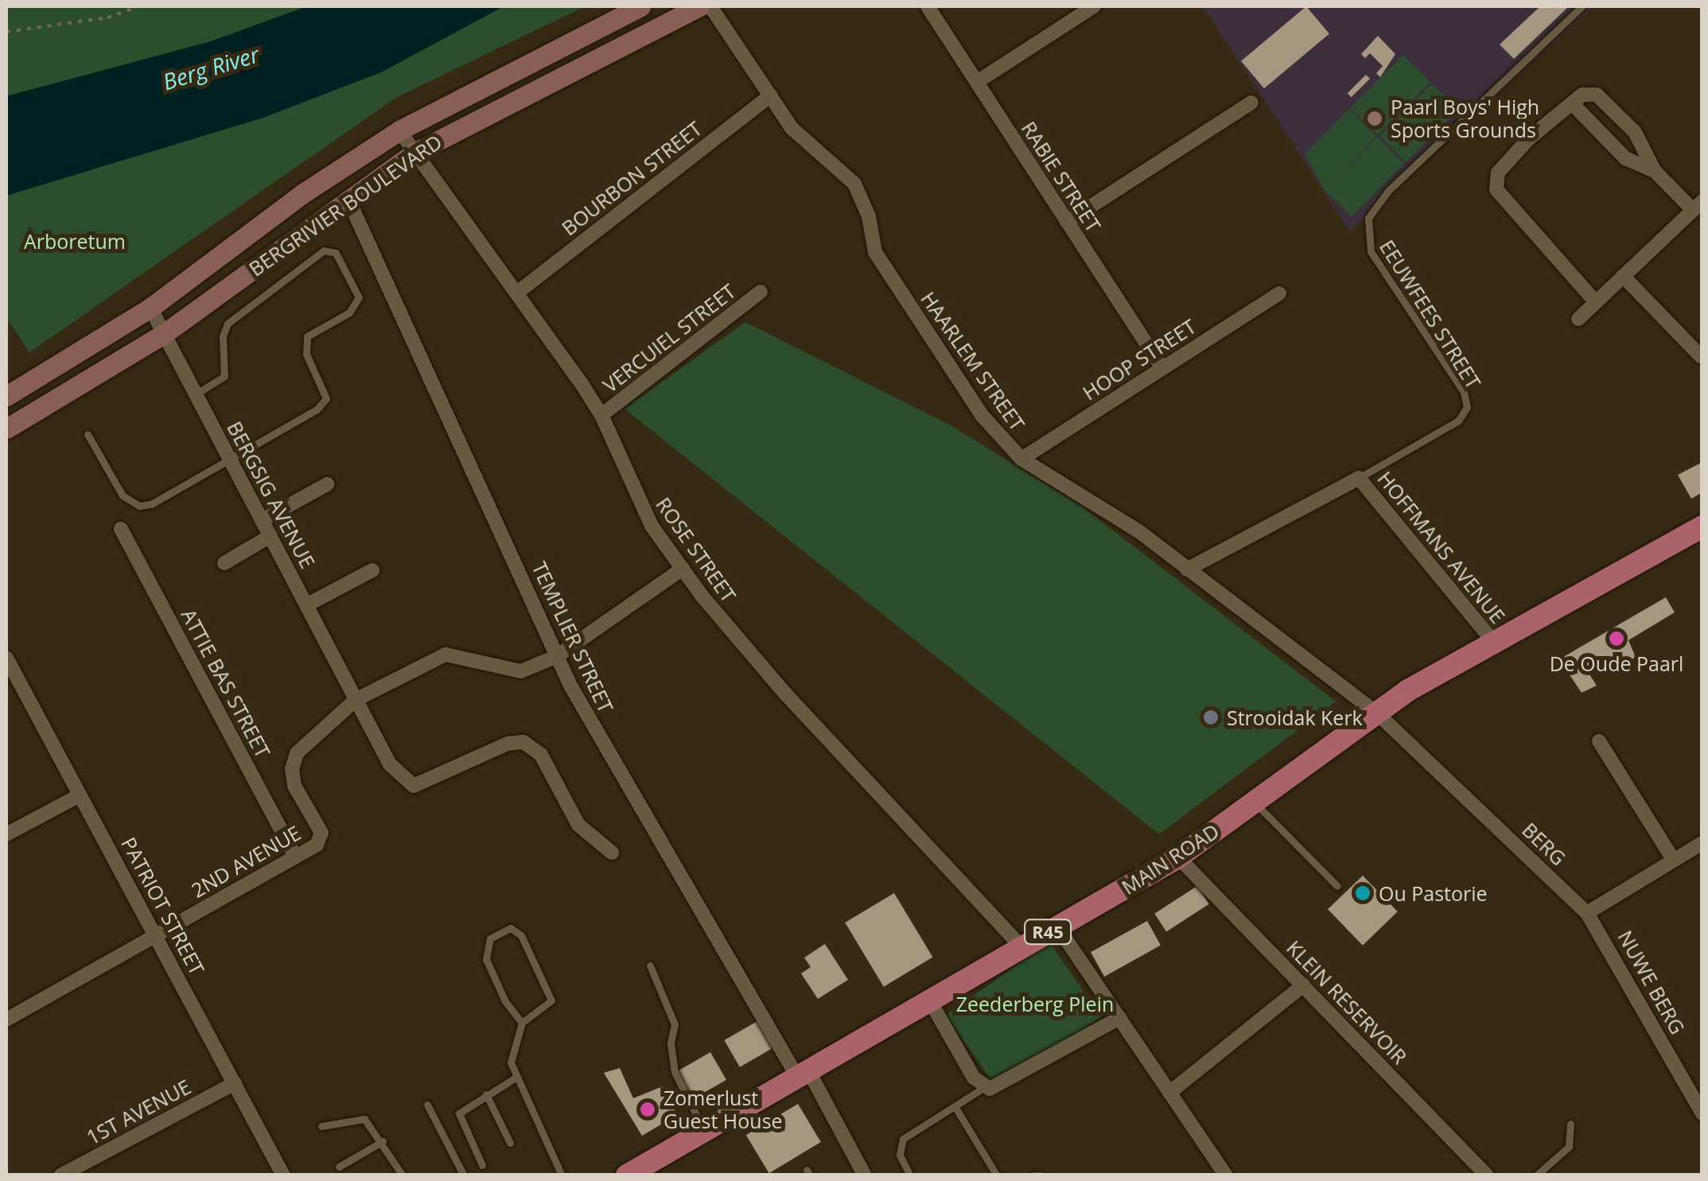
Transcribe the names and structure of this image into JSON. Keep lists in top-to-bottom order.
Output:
{
  "streets": {
    "main road": ["MAIN ROAD", "R45"],
    "street": [
      "RABIE STREET",
      "BOURBON STREET",
      "BERGRIVIER BOULEVARD",
      "VERCUIEL STREET",
      "HOOP STREET",
      "HAARLEM STREET",
      "BERGSIG AVENUE",
      "HOFFMANS AVENUE",
      "ROSE STREET",
      "TEMPLIER STREET",
      "ATTIE BAS STREET",
      "BERG",
      "2ND AVENUE",
      "PATRIOT STREET",
      "NUWE BERG",
      "KLEIN RESERVOIR",
      "1ST AVENUE"
    ],
    "lane": ["EEUWFEES STREET"]
  },
  "crossings": [
    ["RABIE STREET", "HOOP STREET"],
    ["BOURBON STREET", "HAARLEM STREET"],
    ["BOURBON STREET", "ROSE STREET"],
    ["BERGRIVIER BOULEVARD", "BERGSIG AVENUE"],
    ["BERGRIVIER BOULEVARD", "ROSE STREET"],
    ["BERGRIVIER BOULEVARD", "TEMPLIER STREET"],
    ["EEUWFEES STREET", "HOFFMANS AVENUE"],
    ["VERCUIEL STREET", "ROSE STREET"],
    ["HOOP STREET", "HAARLEM STREET"],
    ["HAARLEM STREET", "BERG"],
    ["HAARLEM STREET", "MAIN ROAD"],
    ["BERGSIG AVENUE", "2ND AVENUE"],
    ["HOFFMANS AVENUE", "MAIN ROAD"],
    ["ROSE STREET", "MAIN ROAD"],
    ["ROSE STREET", "2ND AVENUE"],
    ["TEMPLIER STREET", "MAIN ROAD"],
    ["TEMPLIER STREET", "2ND AVENUE"],
    ["ATTIE BAS STREET", "2ND AVENUE"],
    ["BERG", "MAIN ROAD"],
    ["BERG", "NUWE BERG"],
    ["MAIN ROAD", "KLEIN RESERVOIR"],
    ["2ND AVENUE", "PATRIOT STREET"],
    ["PATRIOT STREET", "1ST AVENUE"]
  ],
  "water": ["Berg River"],
  "parks": ["Arboretum", "Zeederberg Plein"],
  "places": [
    "Paarl Boys' High Sports Grounds",
    "De Oude Paarl",
    "Strooidak Kerk",
    "Ou Pastorie",
    "Zomerlust Guest House"
  ]
}
